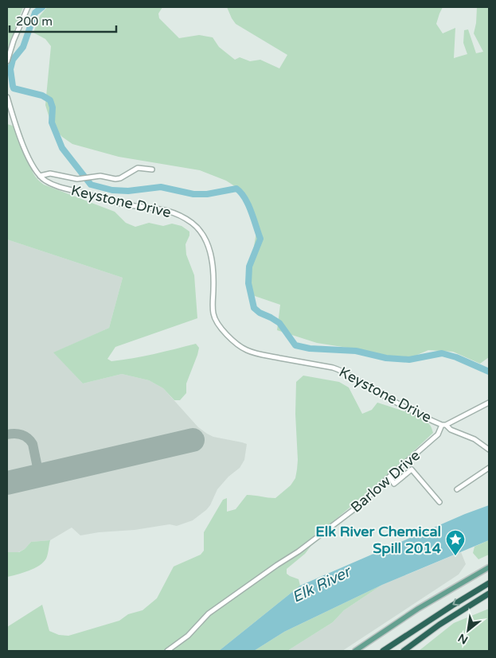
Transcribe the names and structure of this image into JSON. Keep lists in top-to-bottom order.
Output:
{
  "streets": {
    "street": ["Keystone Drive", "Barlow Drive"]
  },
  "crossings": [
    ["Keystone Drive", "Barlow Drive"]
  ],
  "water": ["Elk River"],
  "places": {
    "place": ["Elk River Chemical Spill 2014"]
  },
  "scale_bar": "200 m",
  "north": "bottom left"
}
